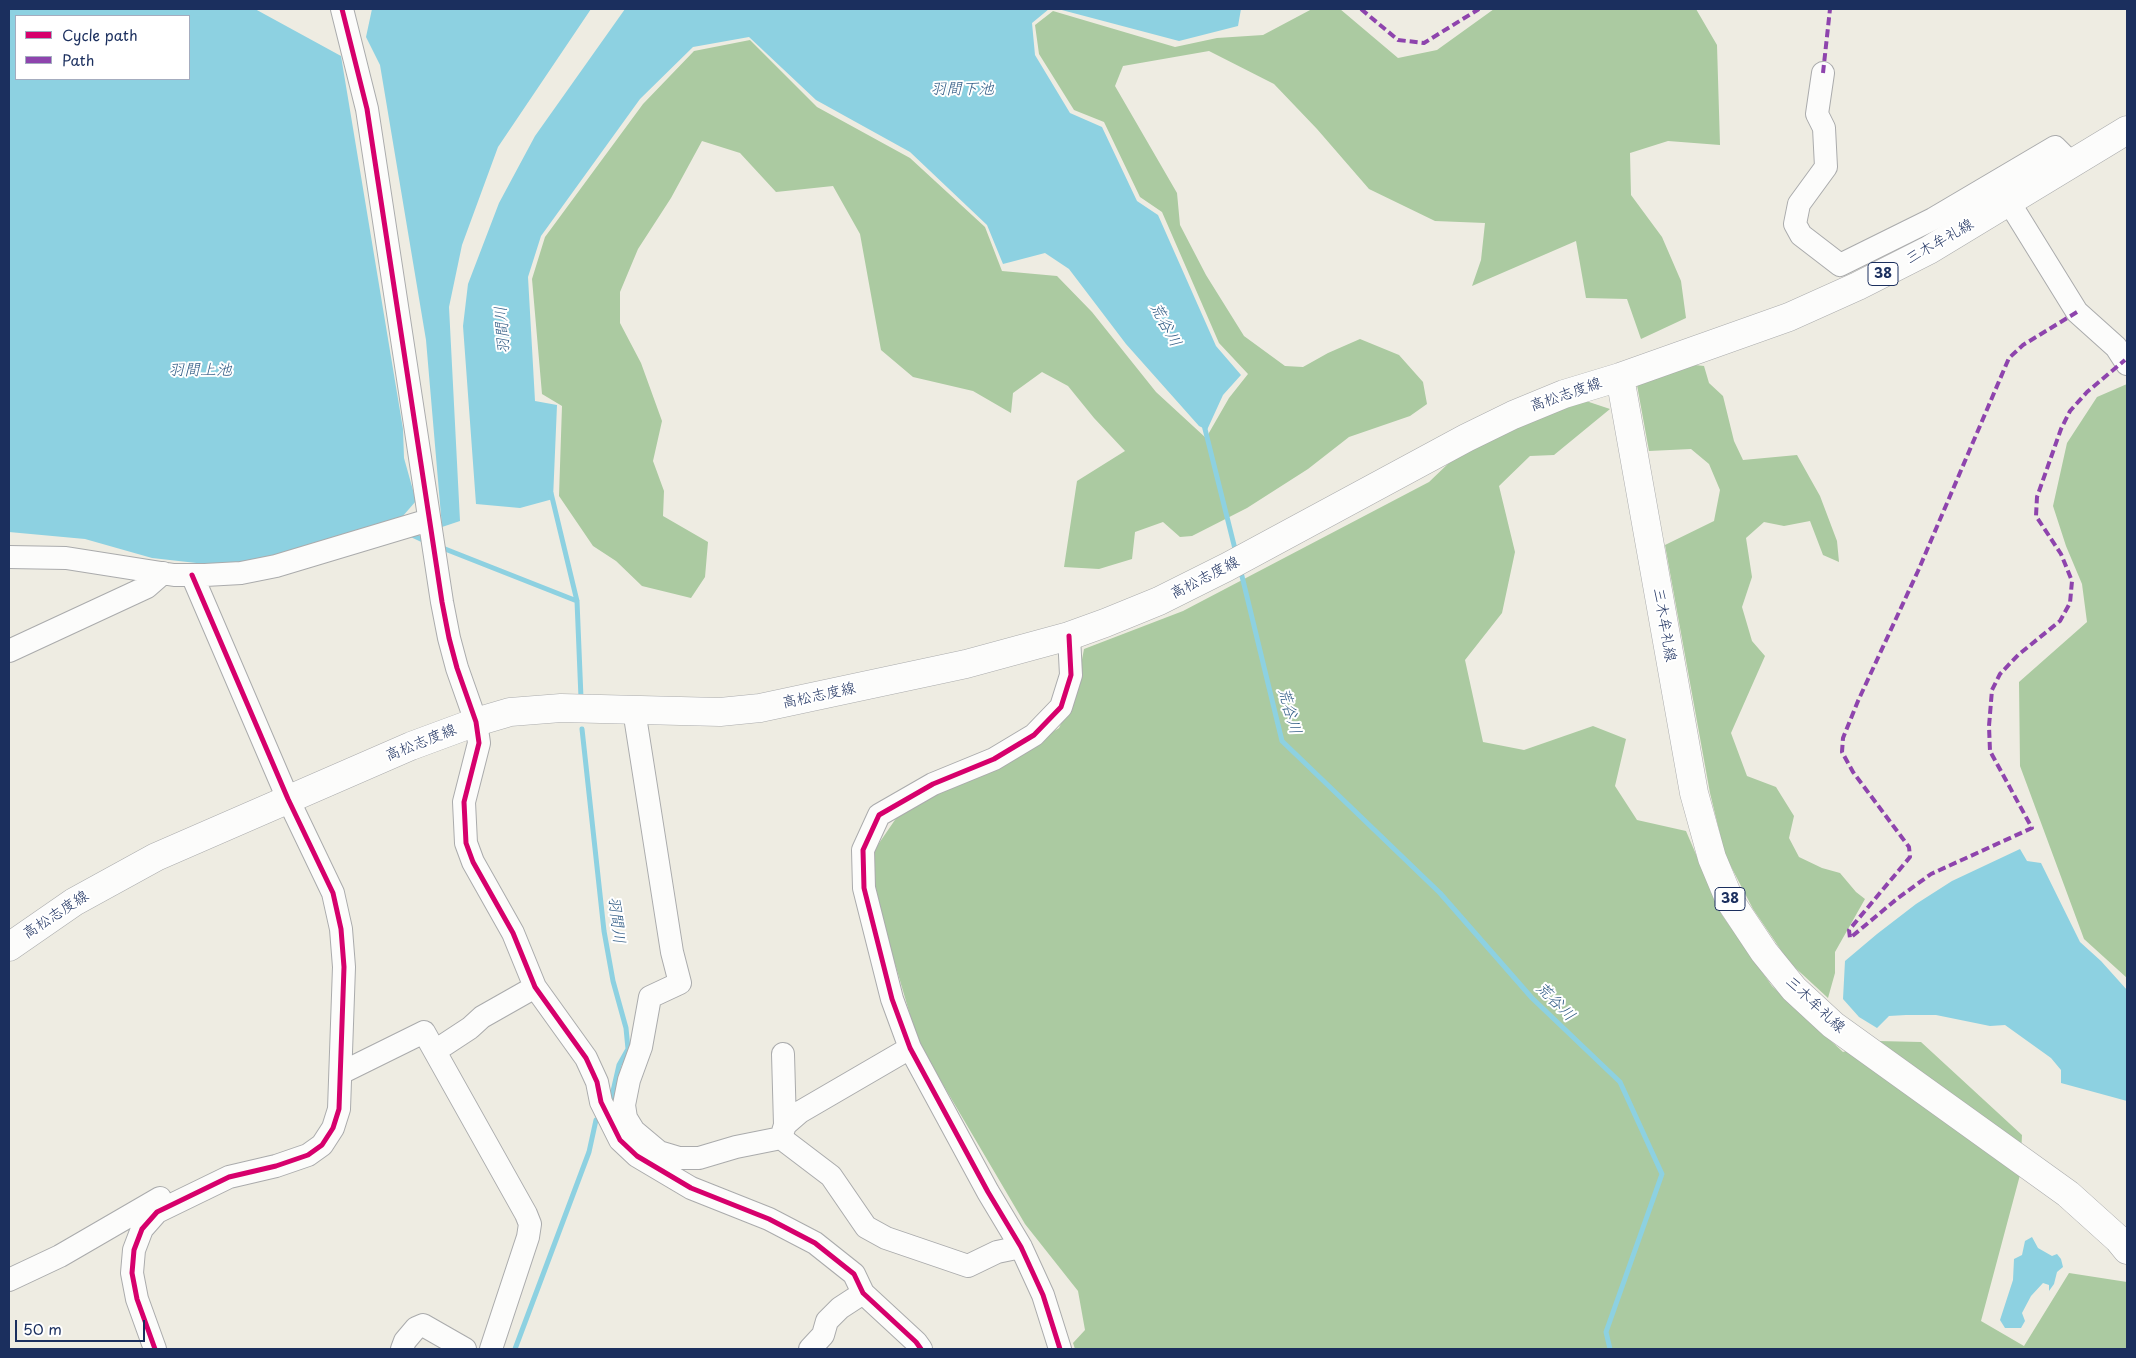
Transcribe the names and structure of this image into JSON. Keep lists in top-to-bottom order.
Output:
{
  "streets": {
    "main road": ["三木牟礼線", "38", "高松志度線"]
  },
  "crossings": [
    ["三木牟礼線", "高松志度線"]
  ],
  "water": [
    "羽間下池",
    "荒谷川",
    "羽間川",
    "羽間上池"
  ],
  "legend": ["Cycle path", "Path"],
  "scale_bar": "50 m"
}
